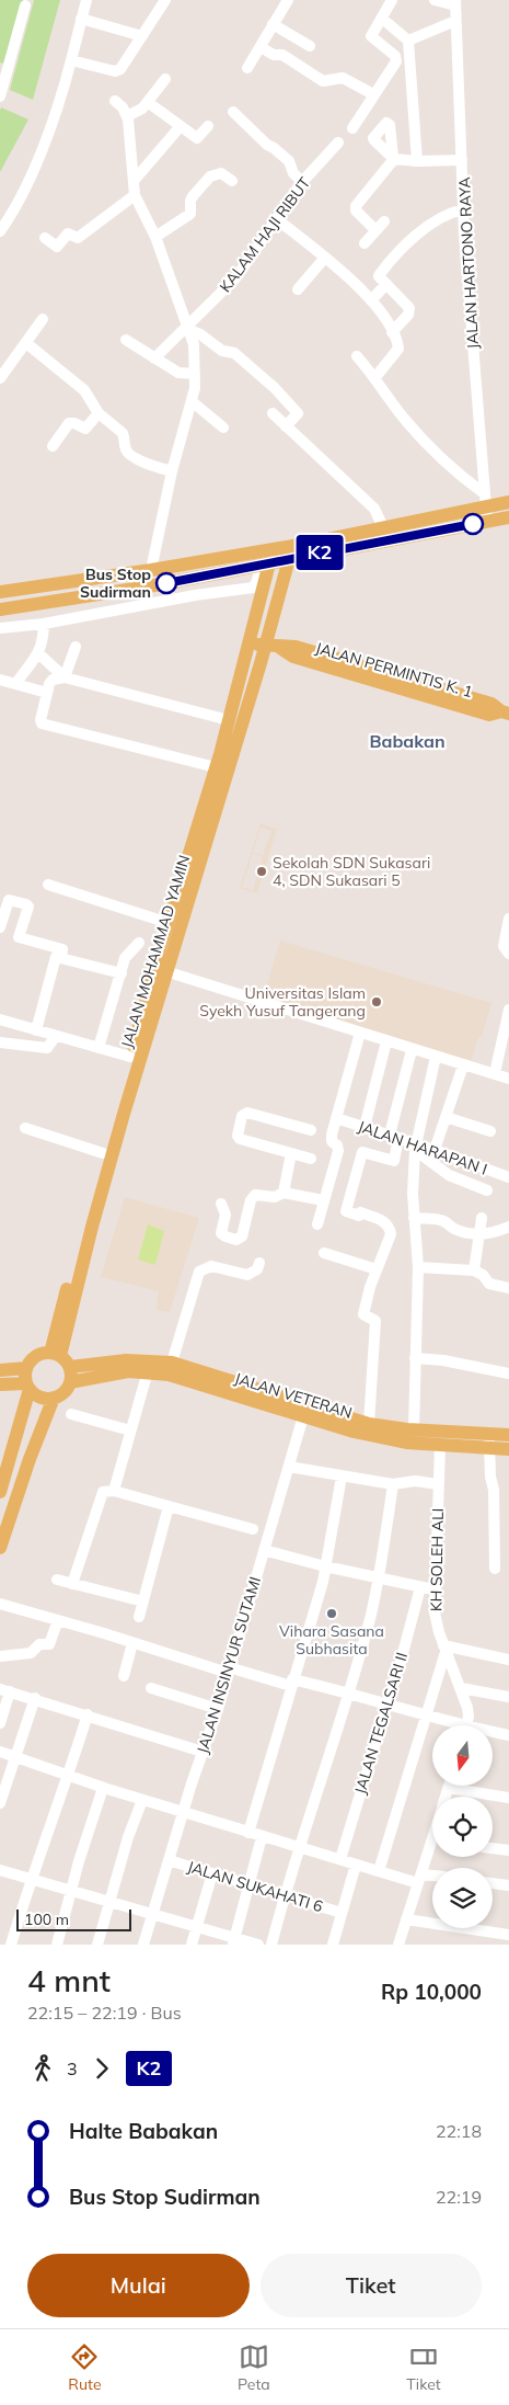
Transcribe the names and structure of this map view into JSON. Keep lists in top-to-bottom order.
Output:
{
  "streets": {
    "main road": ["JALAN PERMINTIS K. 1", "JALAN MOHAMMAD YAMIN", "JALAN VETERAN"],
    "street": [
      "KALAM HAJI RIBUT",
      "JALAN HARTONO RAYA",
      "JALAN HARAPAN I",
      "KH SOLEH ALI",
      "JALAN INSINYUR SUTAMI",
      "JALAN TEGALSARI II",
      "JALAN SUKAHATI 6"
    ]
  },
  "crossings": [
    ["JALAN PERMINTIS K. 1", "JALAN MOHAMMAD YAMIN"],
    ["JALAN MOHAMMAD YAMIN", "JALAN VETERAN"],
    ["JALAN VETERAN", "KH SOLEH ALI"],
    ["JALAN VETERAN", "JALAN INSINYUR SUTAMI"],
    ["JALAN INSINYUR SUTAMI", "JALAN SUKAHATI 6"]
  ],
  "districts": ["Babakan"],
  "places": [
    "Bus Stop Sudirman",
    "Sekolah SDN Sukasari 4, SDN Sukasari 5",
    "Universitas Islam Syekh Yusuf Tangerang",
    "Vihara Sasana Subhasita"
  ],
  "lines": ["bus line K2"],
  "scale_bar": "100 m",
  "north": "bottom",
  "page": {
    "on_map": "K2",
    "scale": "100 m",
    "heading": ["4 mnt", "22:15 – 22:19 · Bus", "Rp 10,000"],
    "legs": ["3", "K2"],
    "list": [
      {
        "name": "Halte Babakan",
        "value": "22:18"
      },
      {
        "name": "Bus Stop Sudirman",
        "value": "22:19"
      }
    ],
    "buttons": ["Mulai", "Tiket"],
    "tabs": ["Rute", "Peta", "Tiket"]
  }
}
